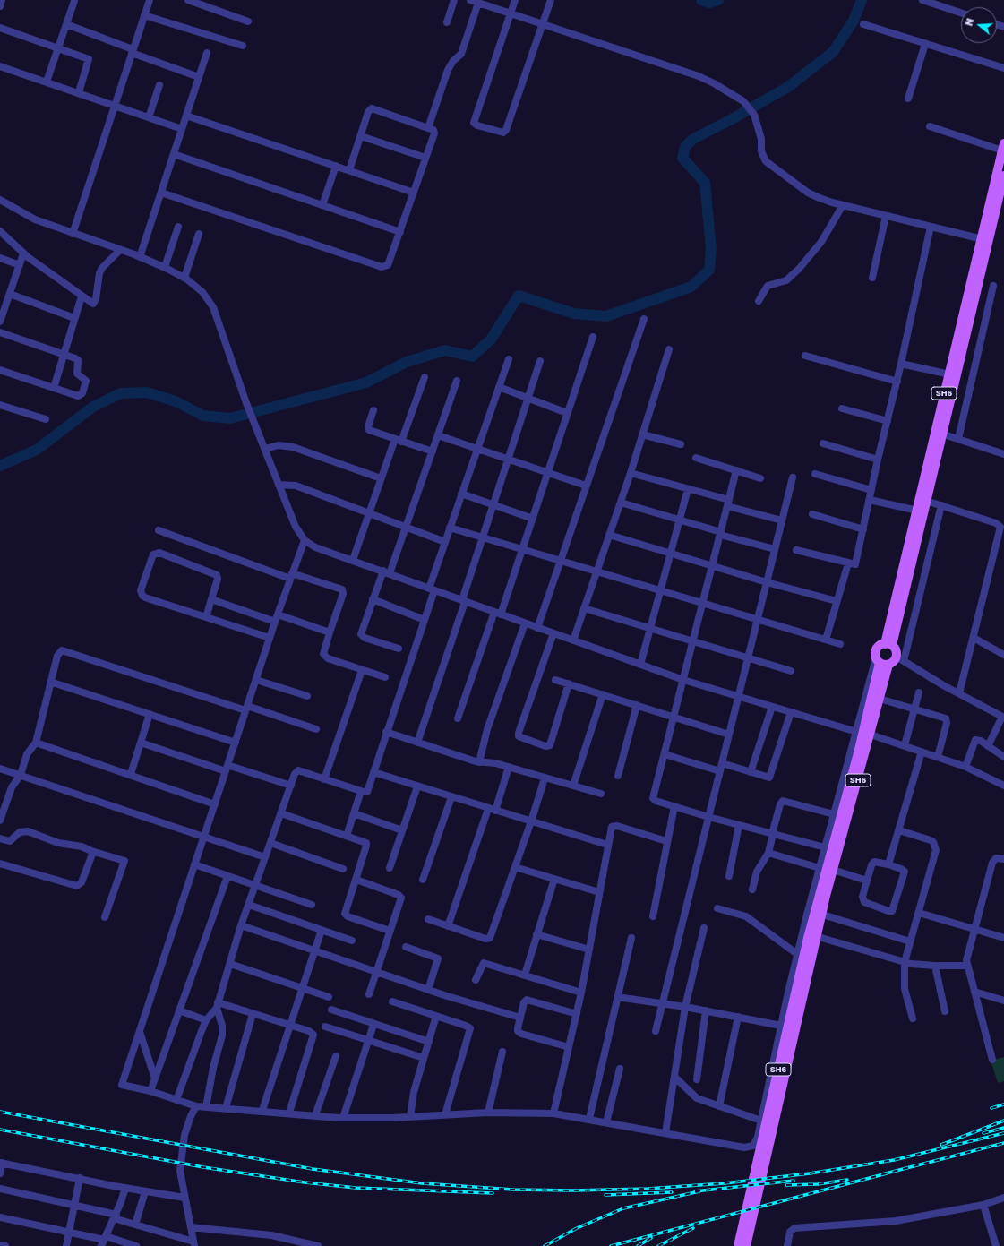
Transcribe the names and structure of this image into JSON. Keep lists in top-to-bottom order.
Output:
{
  "streets": {
    "main road": ["SH6"]
  },
  "north": "left"
}
